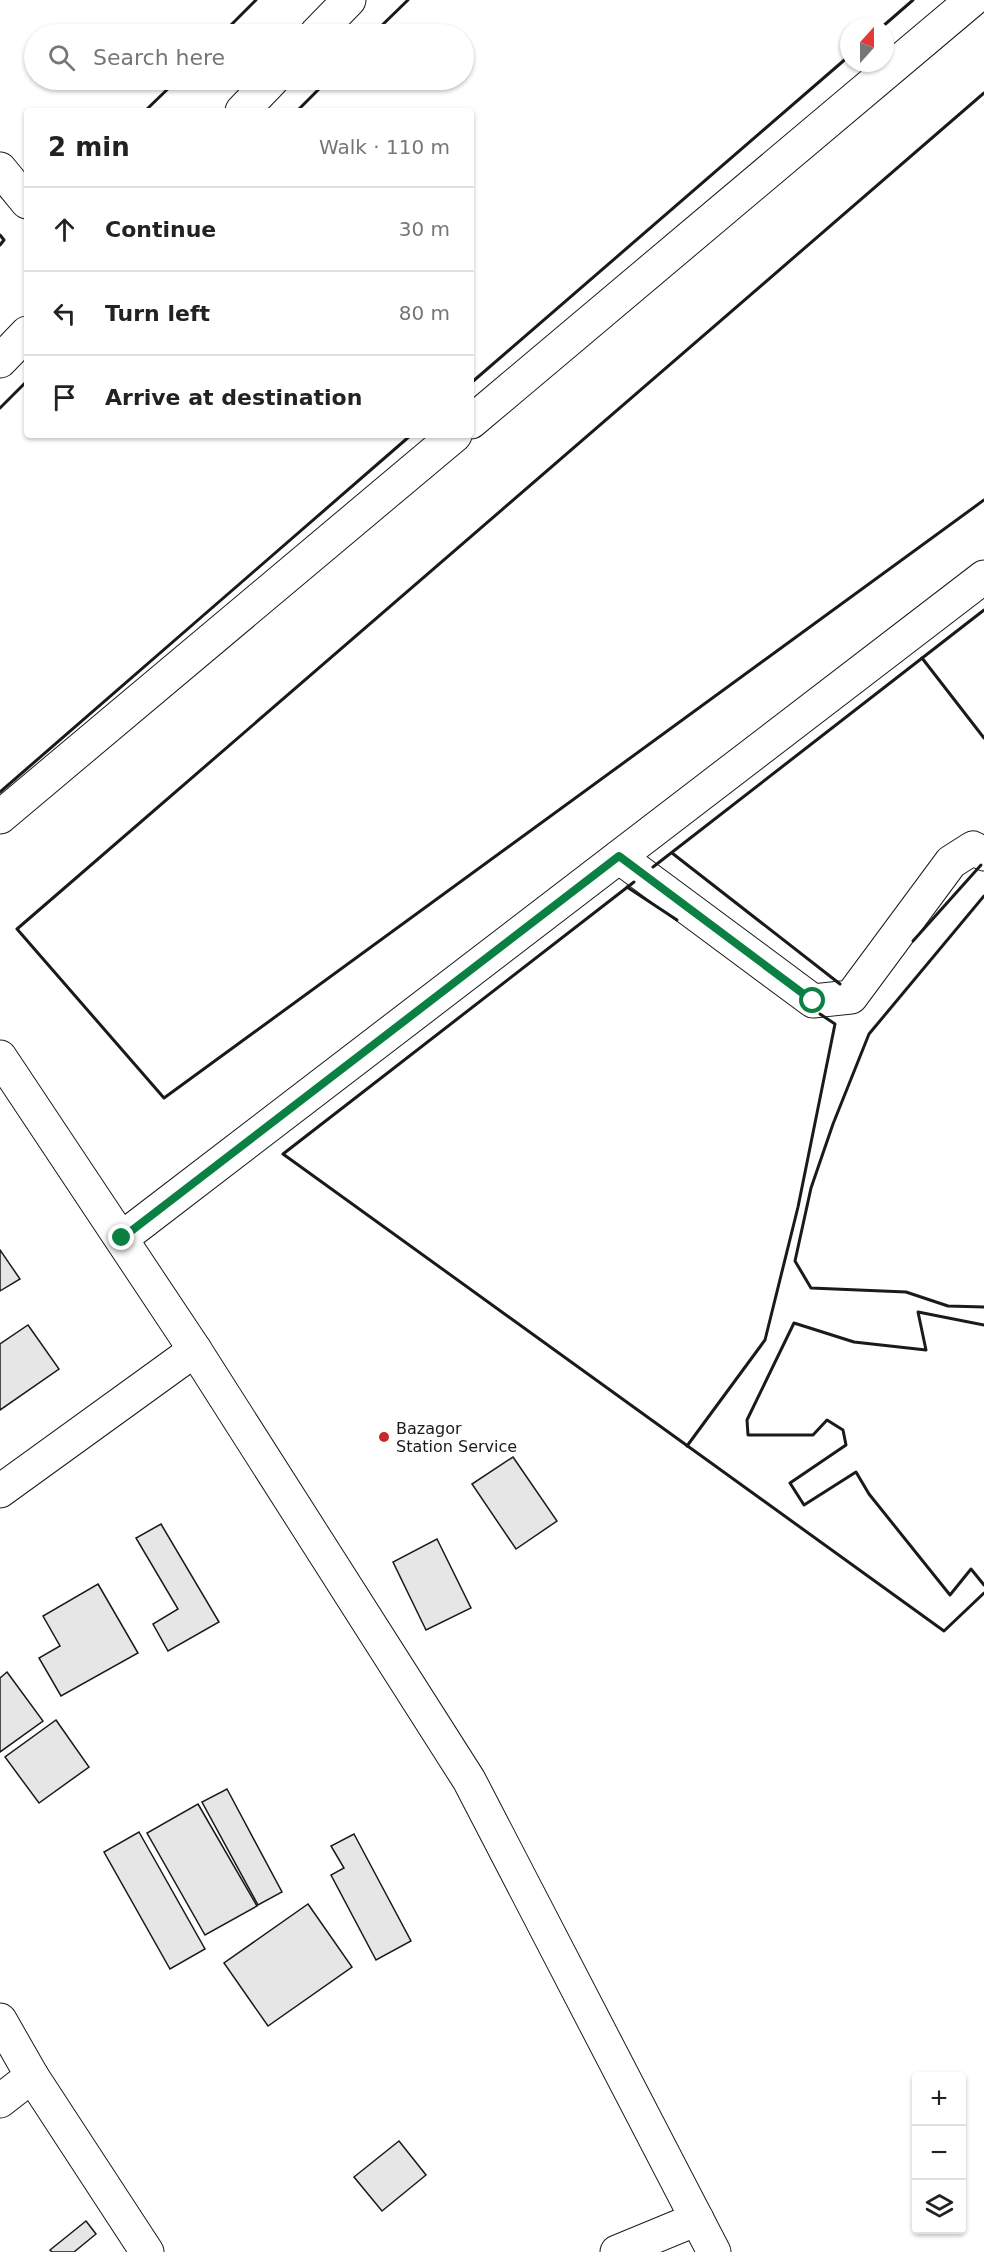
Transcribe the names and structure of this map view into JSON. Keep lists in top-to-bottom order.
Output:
{
  "places": ["Bazagor Station Service"],
  "north": "top",
  "page": {
    "search": "Search here",
    "heading": ["2 min", "Walk · 110 m"],
    "list": [
      ["Continue", "30 m"],
      ["Turn left", "80 m"],
      "Arrive at destination"
    ],
    "map_buttons": ["+", "−"]
  }
}
